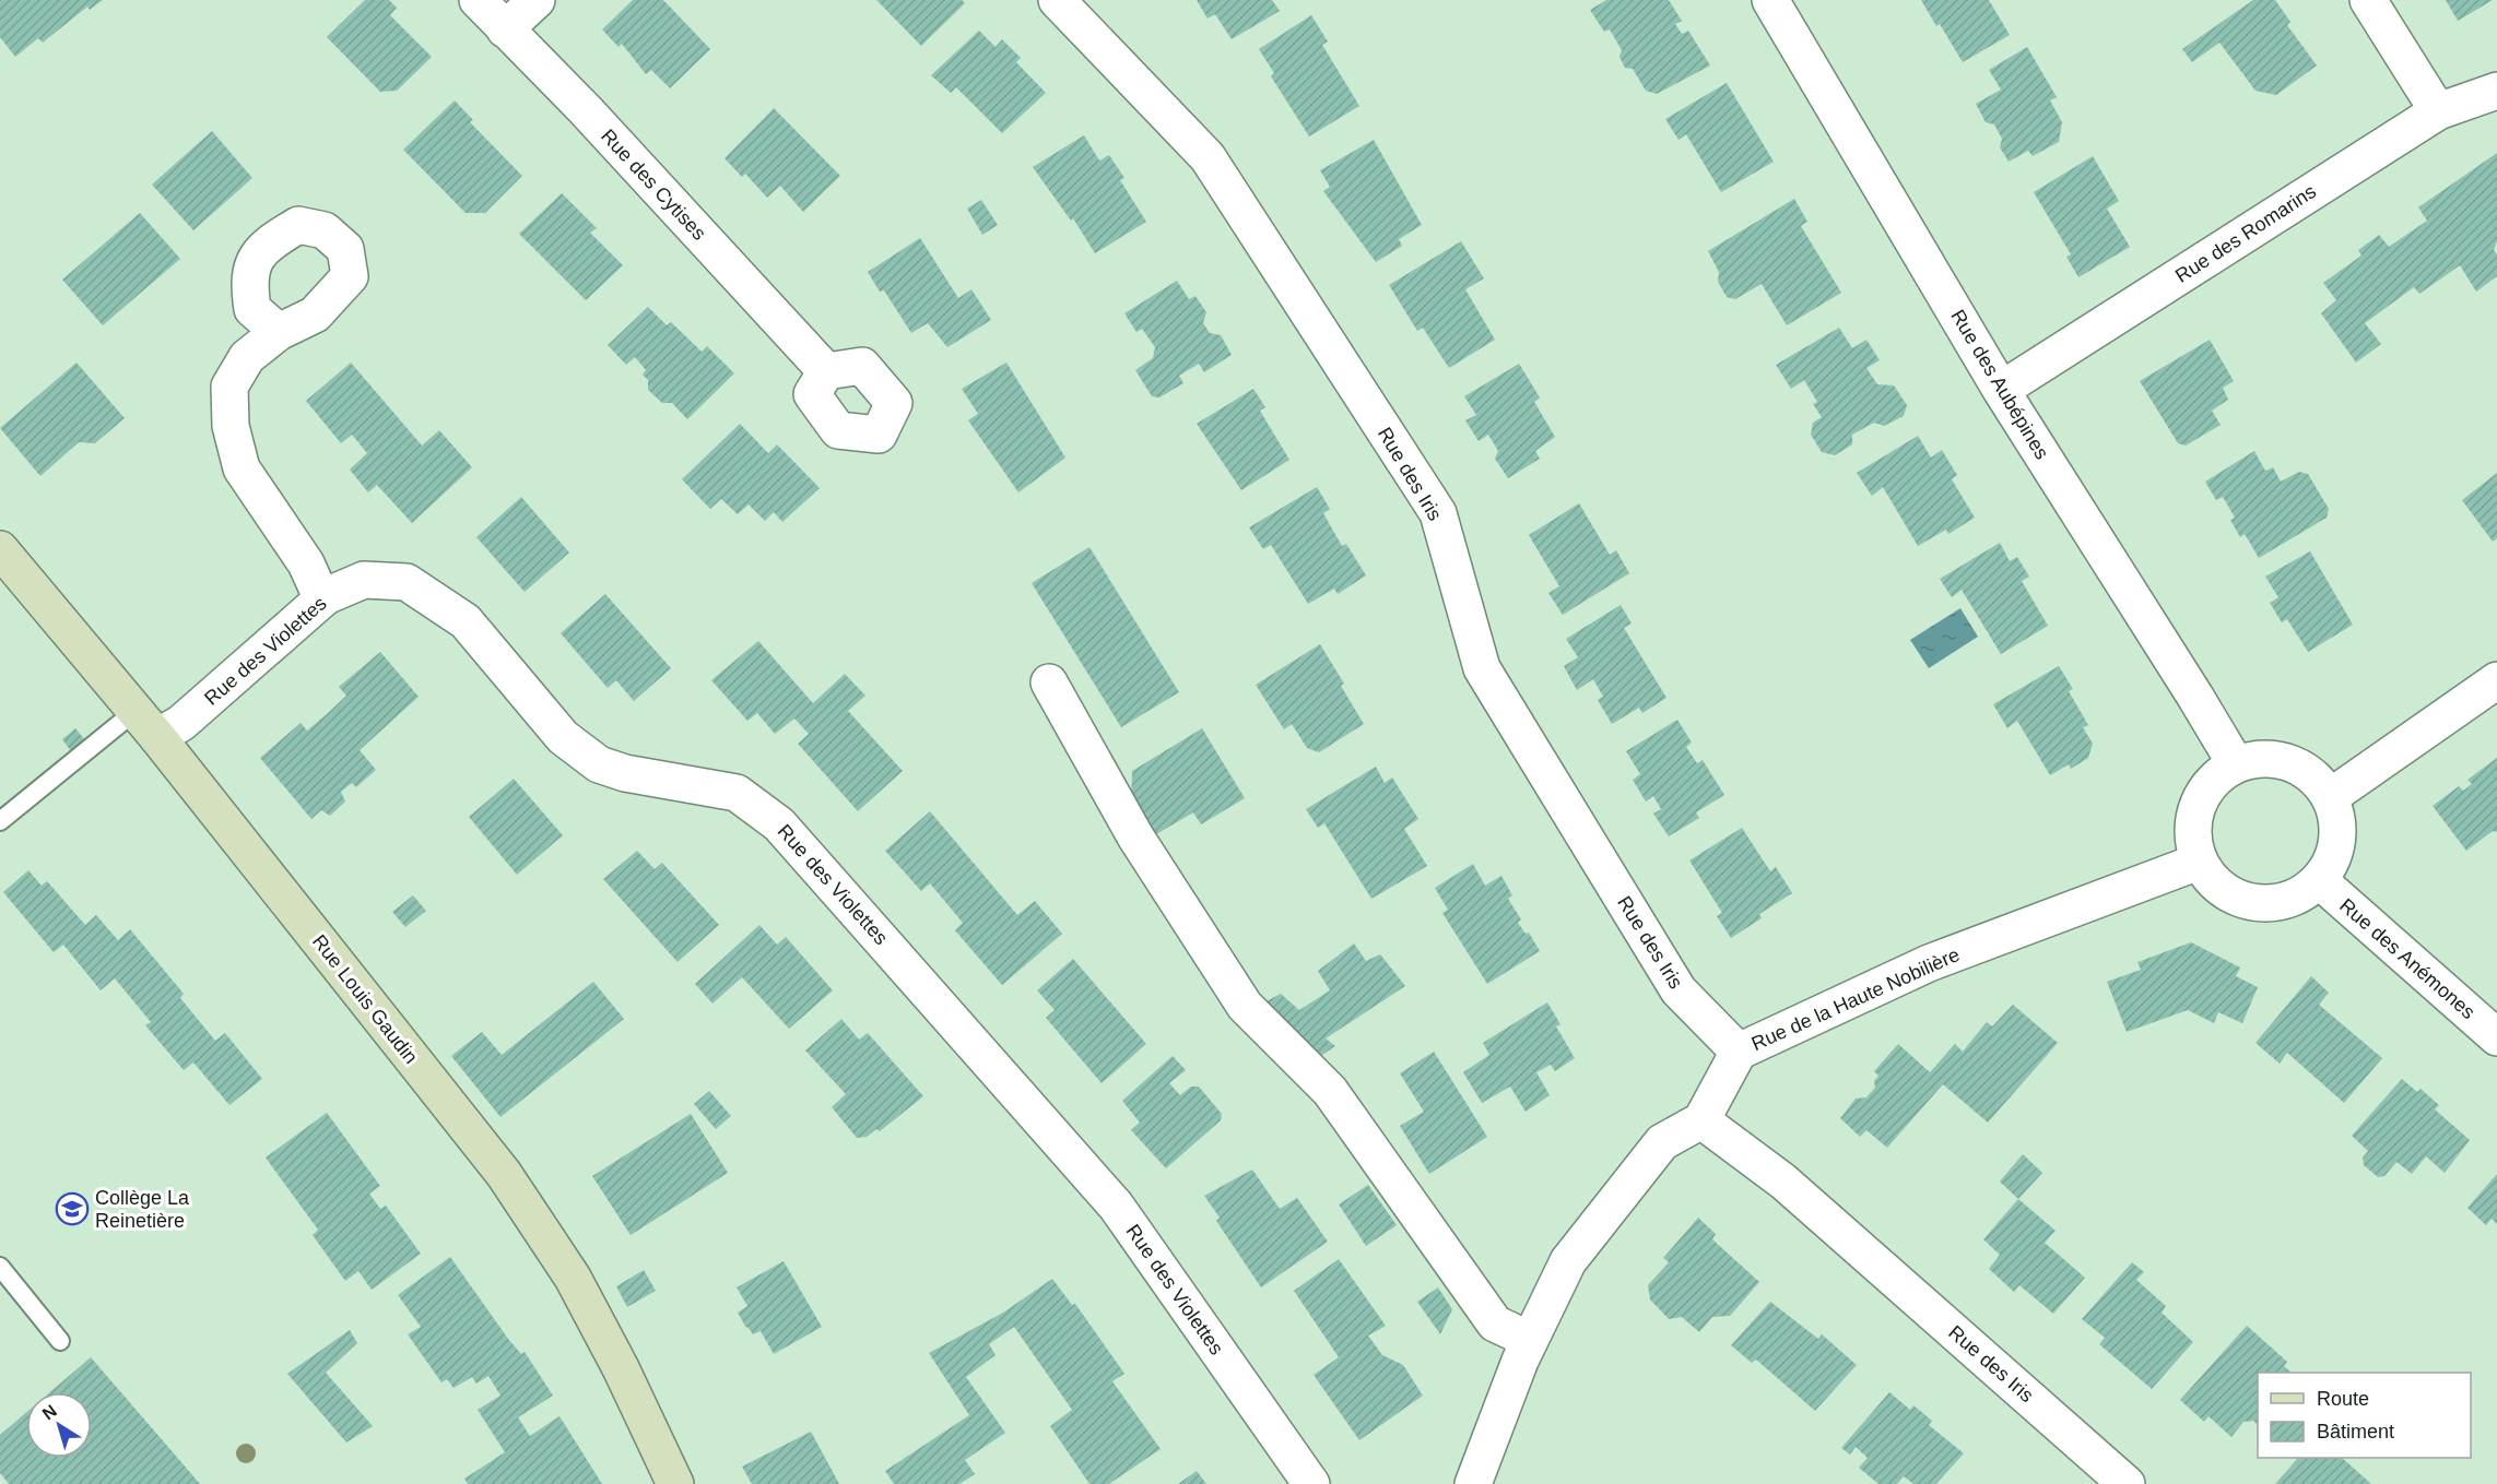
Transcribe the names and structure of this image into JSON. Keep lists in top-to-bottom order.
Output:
{
  "streets": {
    "street": [
      "Rue des Cytises",
      "Rue des Romarins",
      "Rue des Aubépines",
      "Rue des Iris",
      "Rue des Violettes",
      "Rue des Anémones",
      "Rue Louis Gaudin",
      "Rue de la Haute Nobilière"
    ]
  },
  "crossings": [
    ["Rue des Romarins", "Rue des Aubépines"],
    ["Rue des Aubépines", "Rue des Anémones"],
    ["Rue des Aubépines", "Rue de la Haute Nobilière"],
    ["Rue des Iris", "Rue de la Haute Nobilière"],
    ["Rue des Violettes", "Rue Louis Gaudin"],
    ["Rue des Anémones", "Rue de la Haute Nobilière"]
  ],
  "places": {
    "school or university": ["Collège La Reinetière"]
  },
  "legend": ["Route", "Bâtiment"],
  "north": "top left"
}
